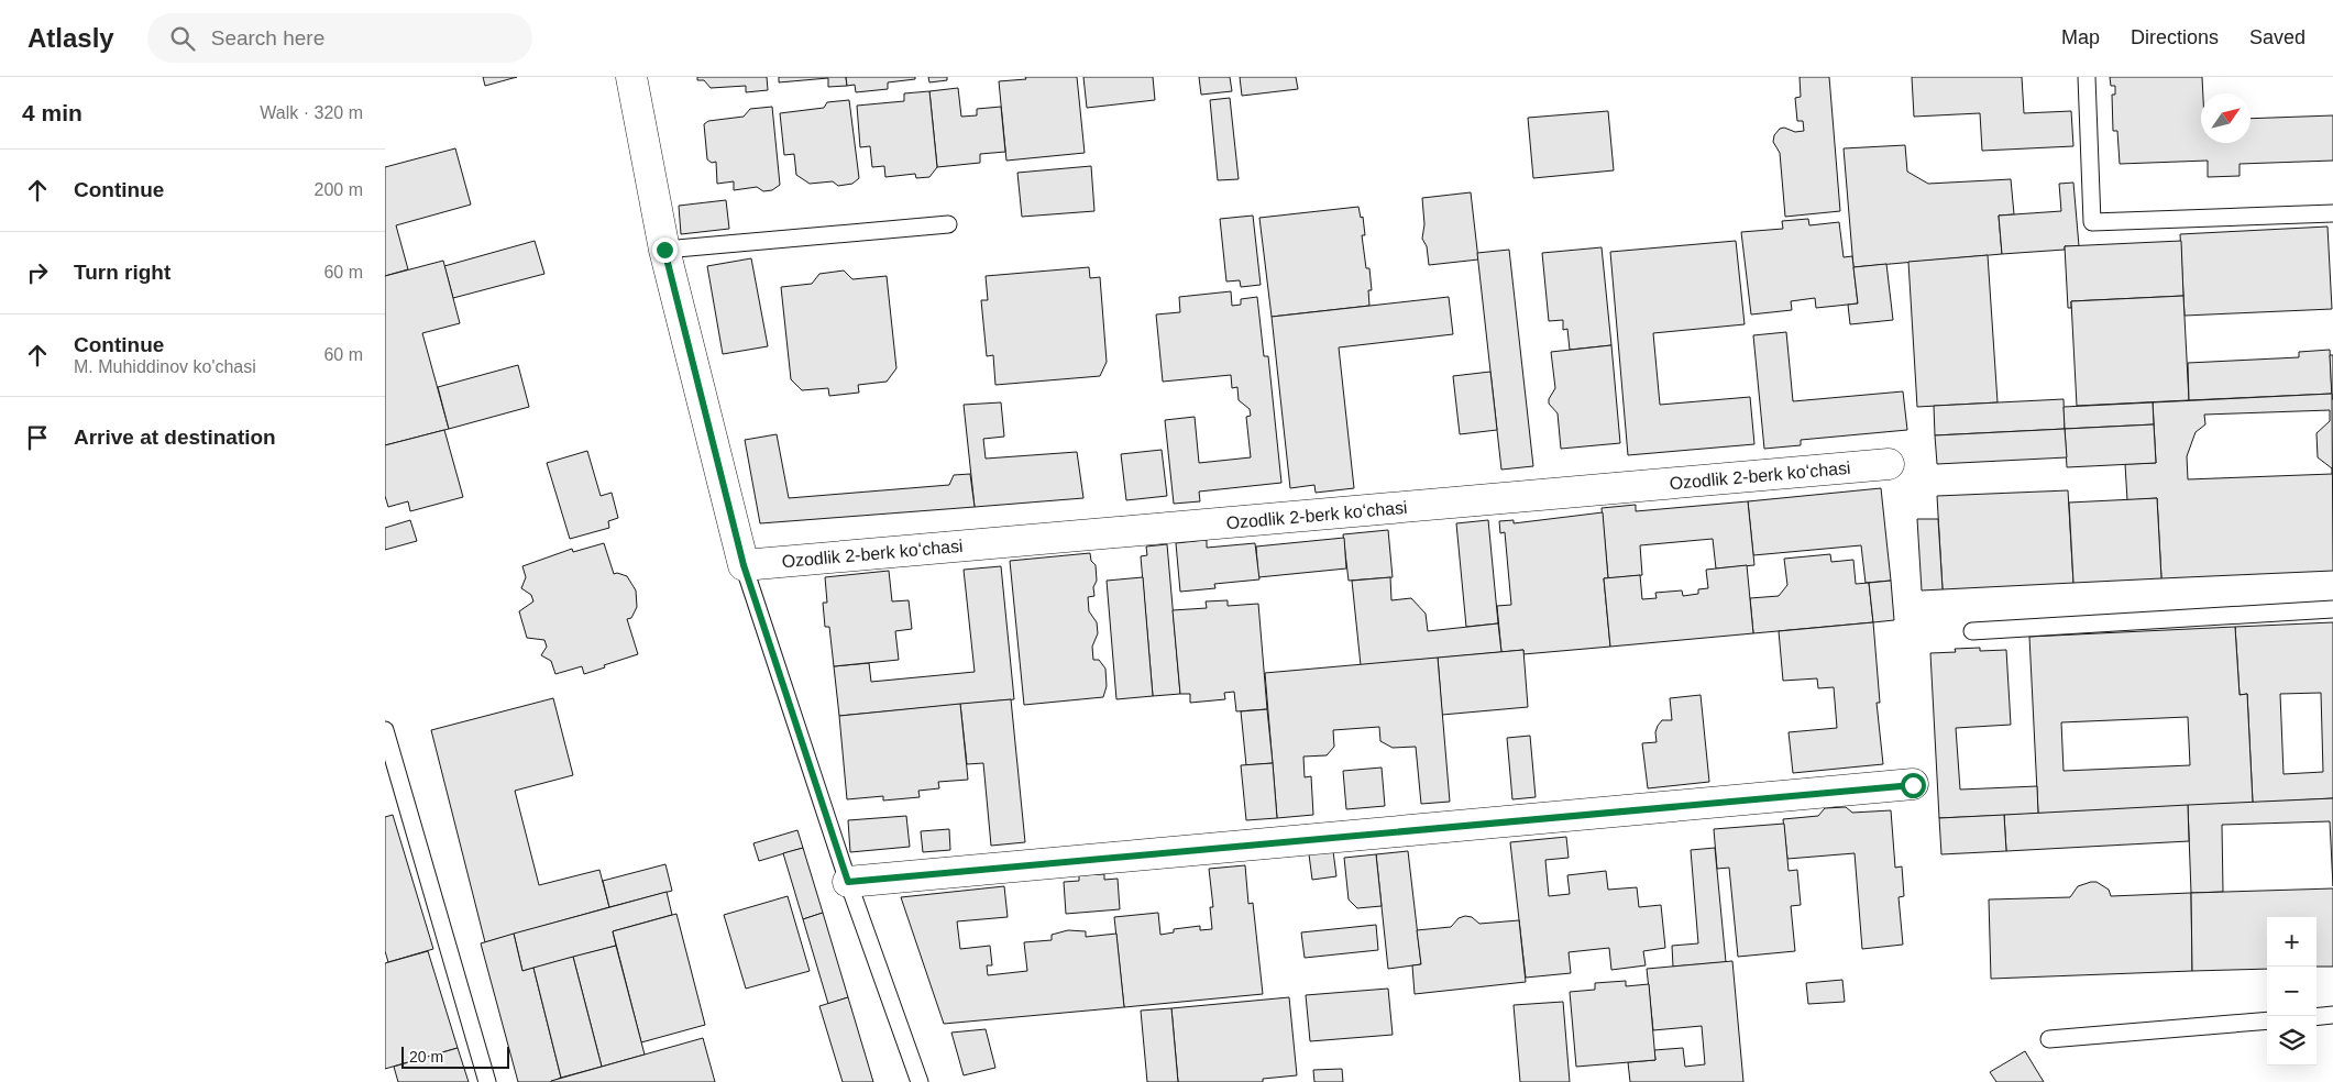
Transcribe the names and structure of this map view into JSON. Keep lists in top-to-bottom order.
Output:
{
  "streets": {
    "street": ["Ozodlik 2-berk koʻchasi"]
  },
  "scale_bar": "20 m",
  "north": "top right",
  "page": {
    "header": "Atlasly",
    "search": "Search here",
    "nav": ["Map", "Directions", "Saved"],
    "heading": ["4 min", "Walk · 320 m"],
    "list": [
      ["Continue", "200 m"],
      ["Turn right", "60 m"],
      ["Continue", "M. Muhiddinov ko'chasi", "60 m"],
      "Arrive at destination"
    ],
    "map_buttons": ["+", "−"],
    "scale": "20 m"
  }
}
